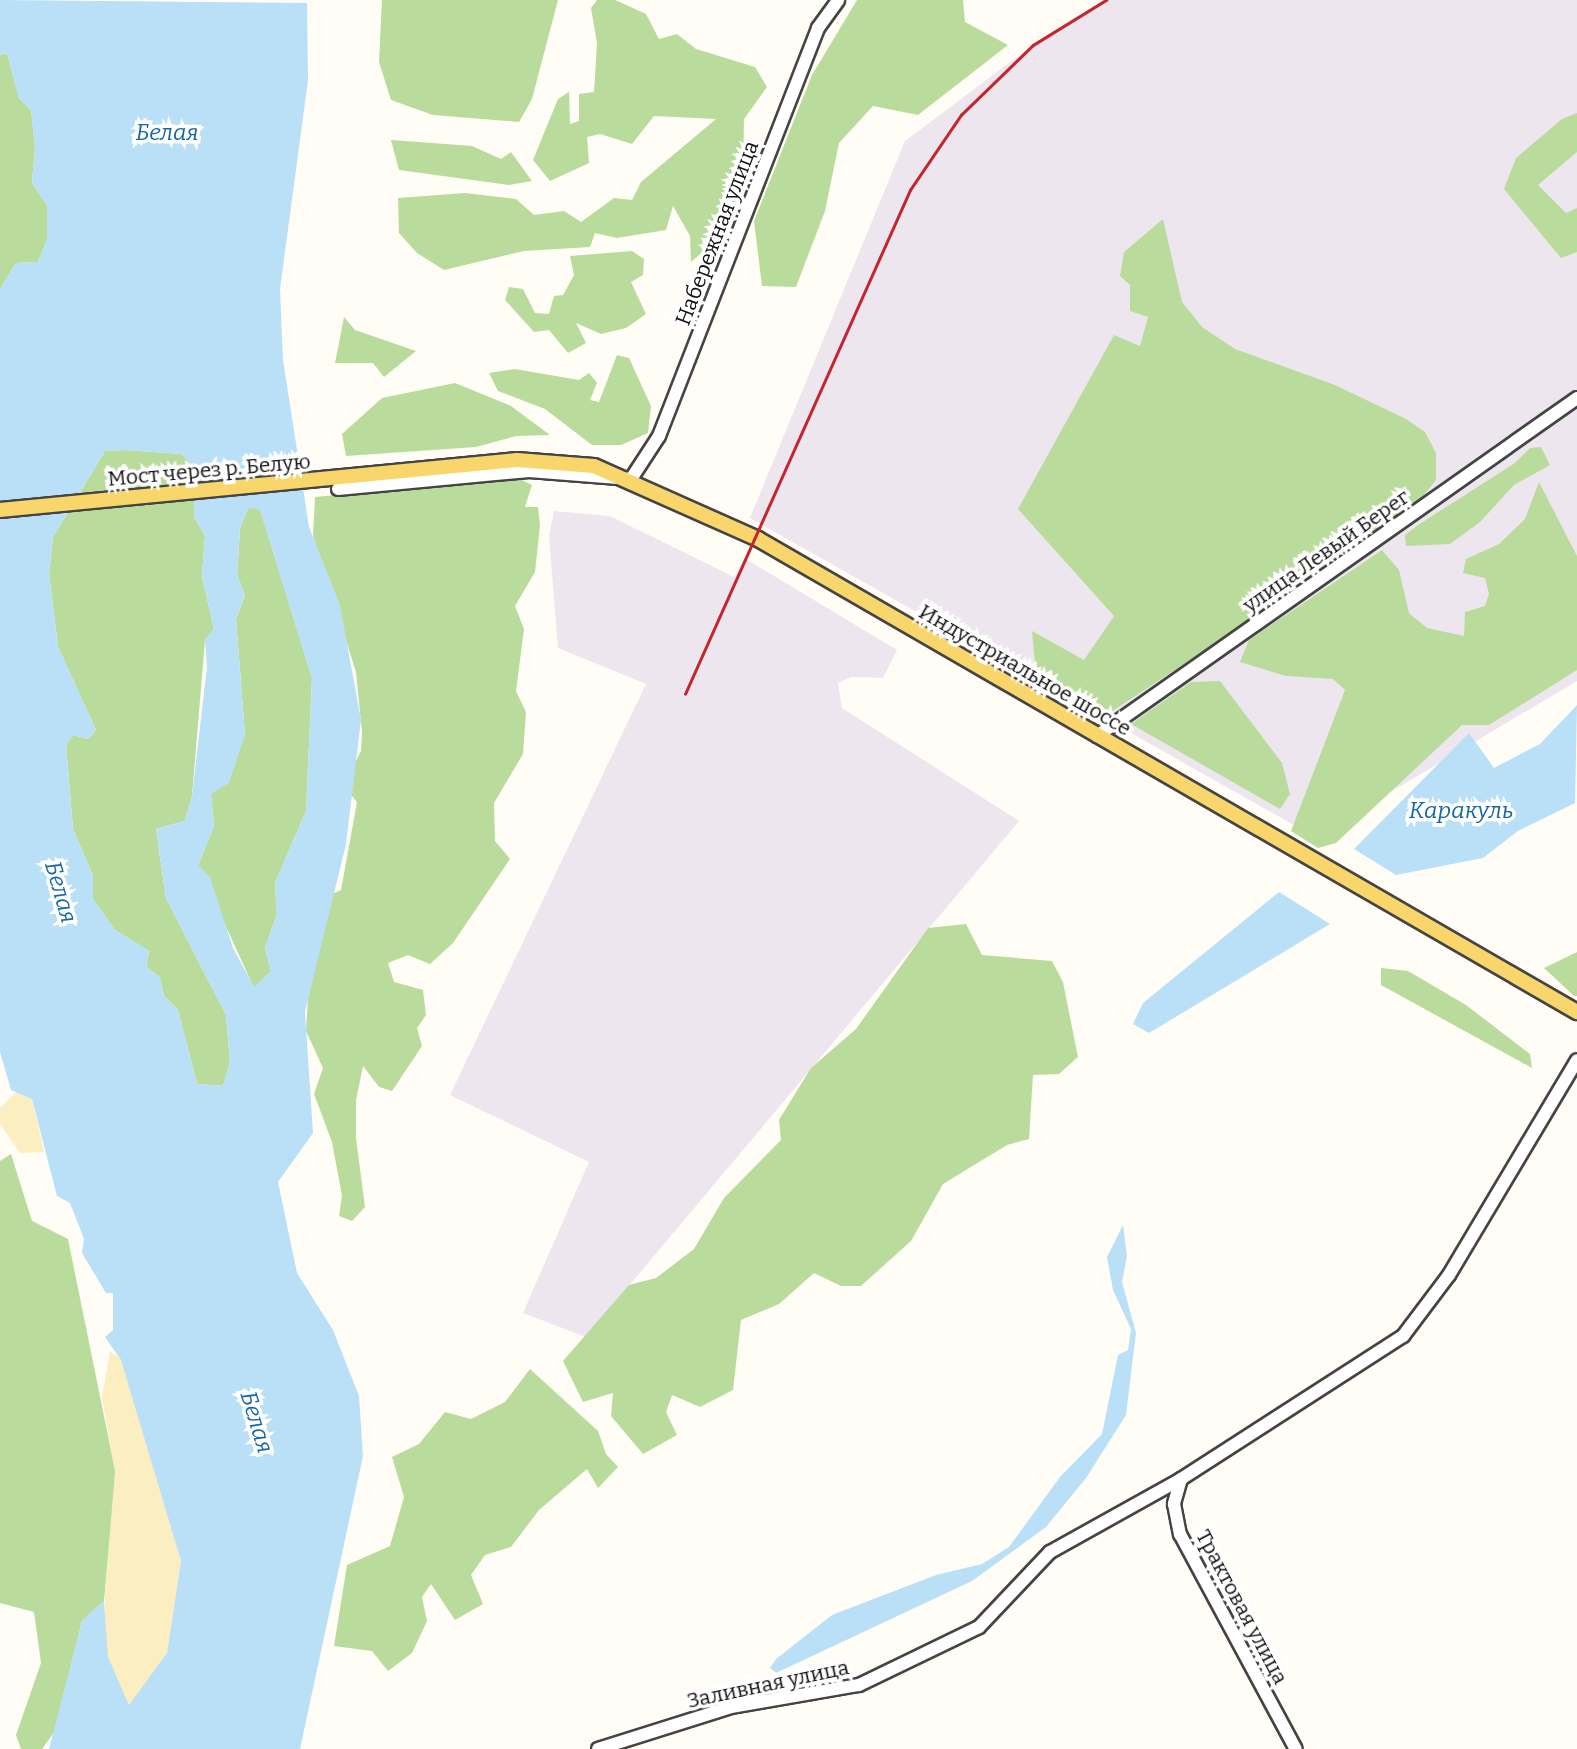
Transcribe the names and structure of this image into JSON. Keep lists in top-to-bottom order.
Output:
{
  "streets": {
    "main road": ["Мост через р. Белую", "Индустриальное шоссе"],
    "street": [
      "Набережная улица",
      "улица Левый Берег",
      "Трактовая улица",
      "Заливная улица"
    ]
  },
  "crossings": [
    ["Набережная улица", "Индустриальное шоссе"],
    ["Мост через р. Белую", "Индустриальное шоссе"],
    ["улица Левый Берег", "Индустриальное шоссе"],
    ["Трактовая улица", "Заливная улица"]
  ],
  "water": ["Белая", "Каракуль"]
}
